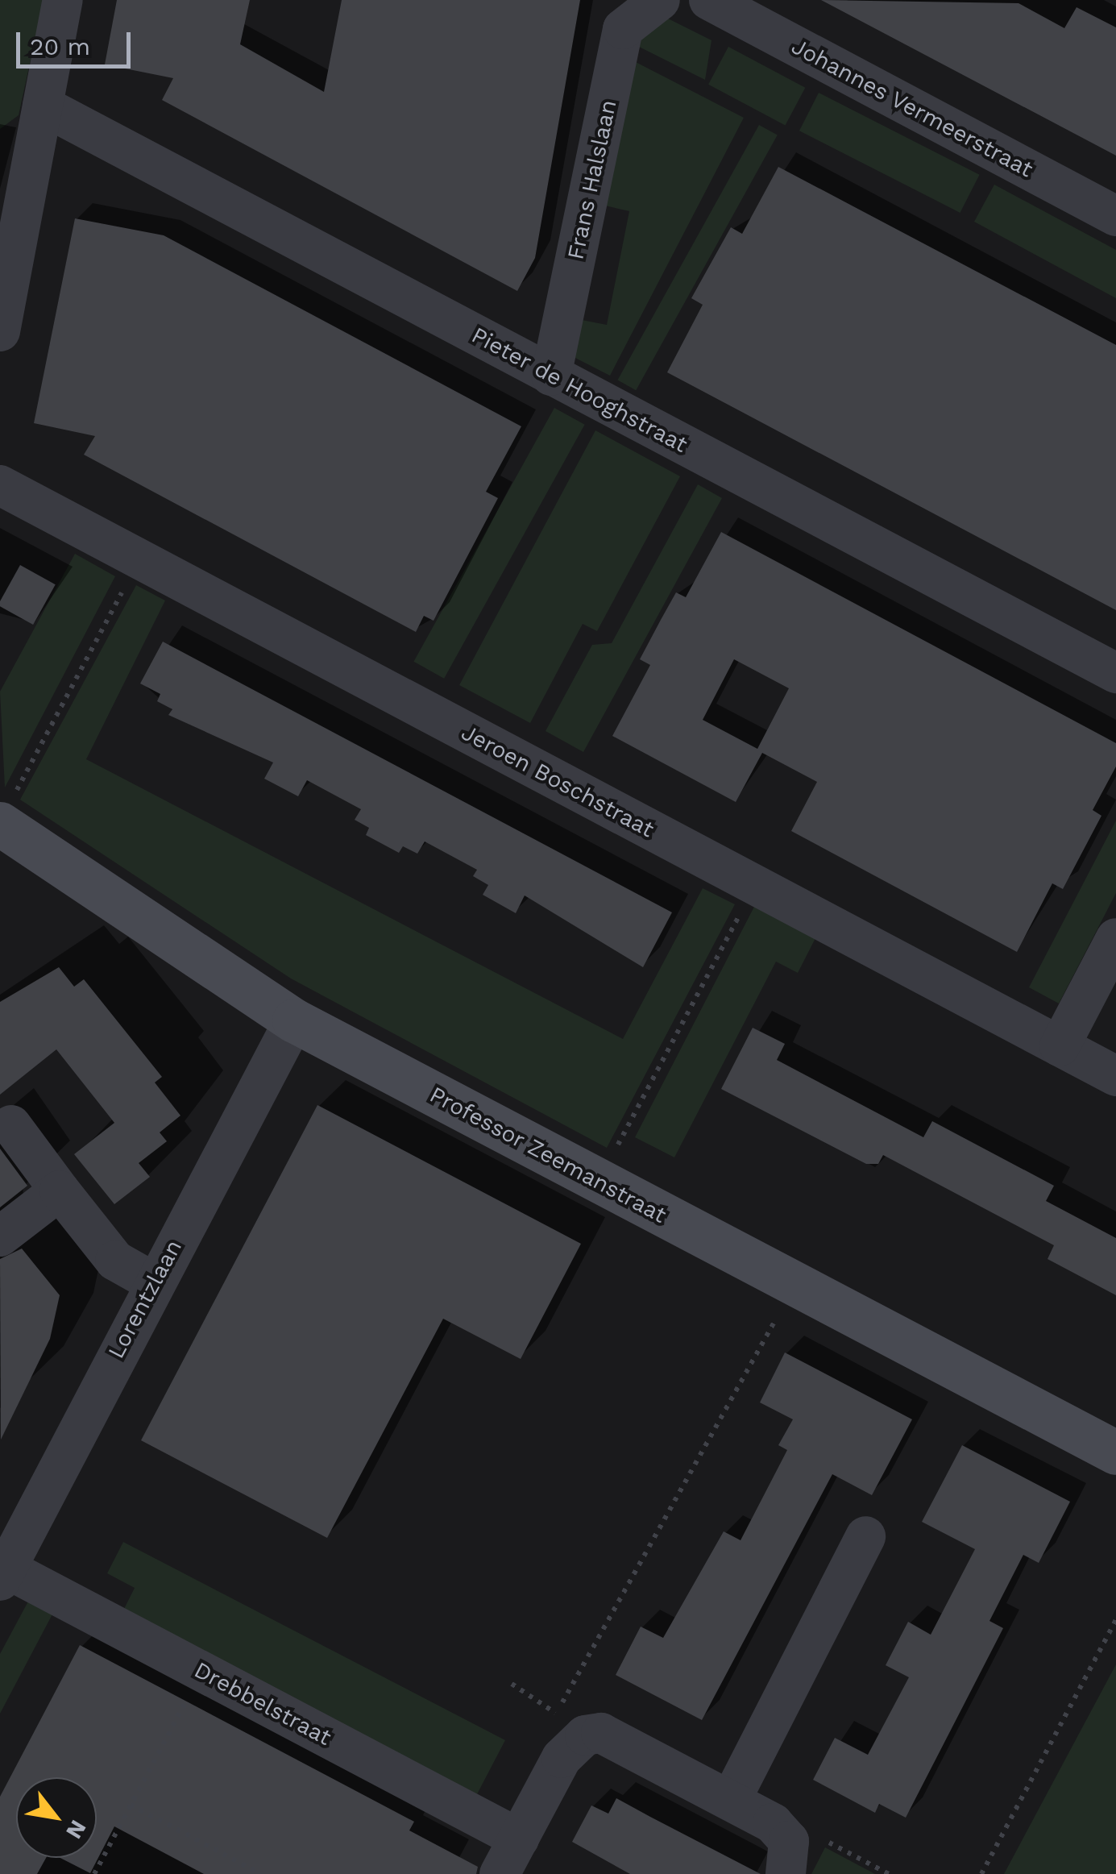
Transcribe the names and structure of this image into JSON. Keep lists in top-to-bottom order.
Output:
{
  "streets": {
    "street": [
      "Johannes Vermeerstraat",
      "Frans Halslaan",
      "Pieter de Hooghstraat",
      "Jeroen Boschstraat",
      "Professor Zeemanstraat",
      "Lorentzlaan",
      "Drebbelstraat"
    ]
  },
  "crossings": [
    ["Frans Halslaan", "Pieter de Hooghstraat"],
    ["Professor Zeemanstraat", "Lorentzlaan"],
    ["Lorentzlaan", "Drebbelstraat"]
  ],
  "scale_bar": "20 m",
  "north": "bottom right"
}
